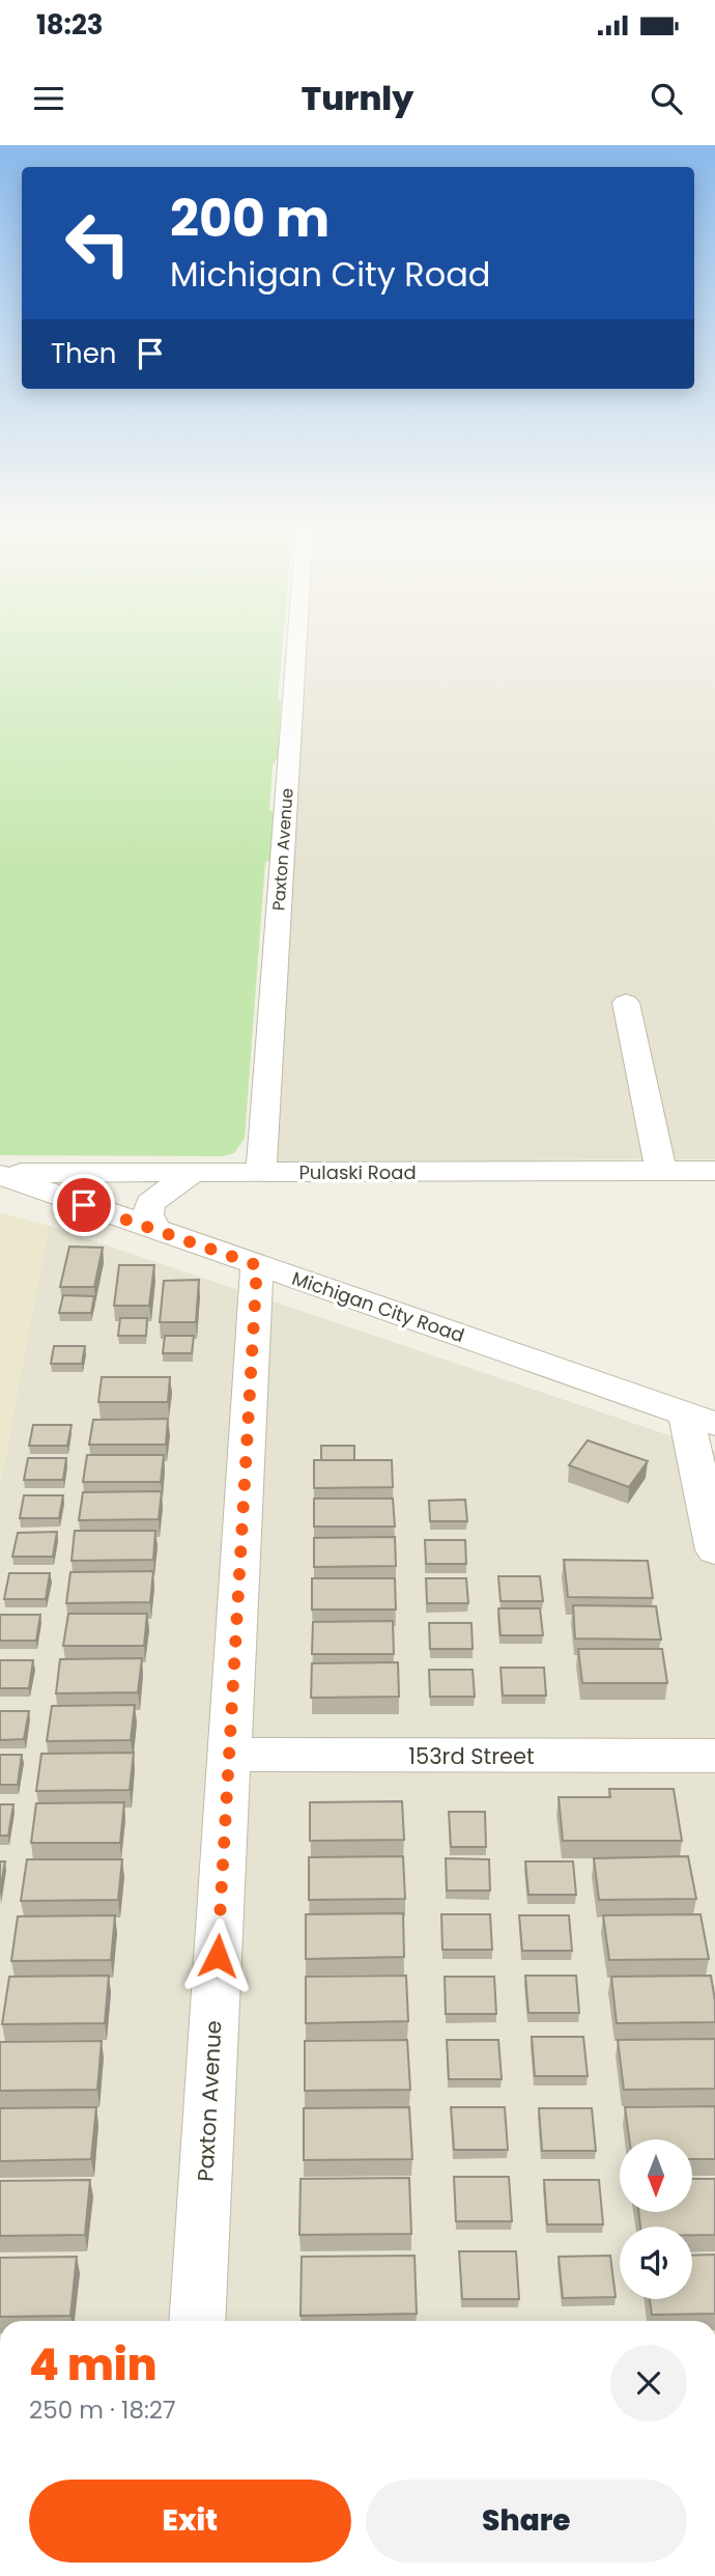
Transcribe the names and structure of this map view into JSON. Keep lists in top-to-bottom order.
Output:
{
  "streets": {
    "street": [
      "Paxton Avenue",
      "Pulaski Road",
      "Michigan City Road",
      "153rd Street"
    ]
  },
  "crossings": [
    ["Paxton Avenue", "Pulaski Road"],
    ["Paxton Avenue", "Michigan City Road"],
    ["Paxton Avenue", "153rd Street"],
    ["Pulaski Road", "Michigan City Road"]
  ],
  "north": "bottom",
  "page": {
    "status": "18:23",
    "header": "Turnly",
    "turn": ["200 m", "Michigan City Road"],
    "then": "Then",
    "heading": ["4 min", "250 m · 18:27"],
    "buttons": ["Exit", "Share"]
  }
}
